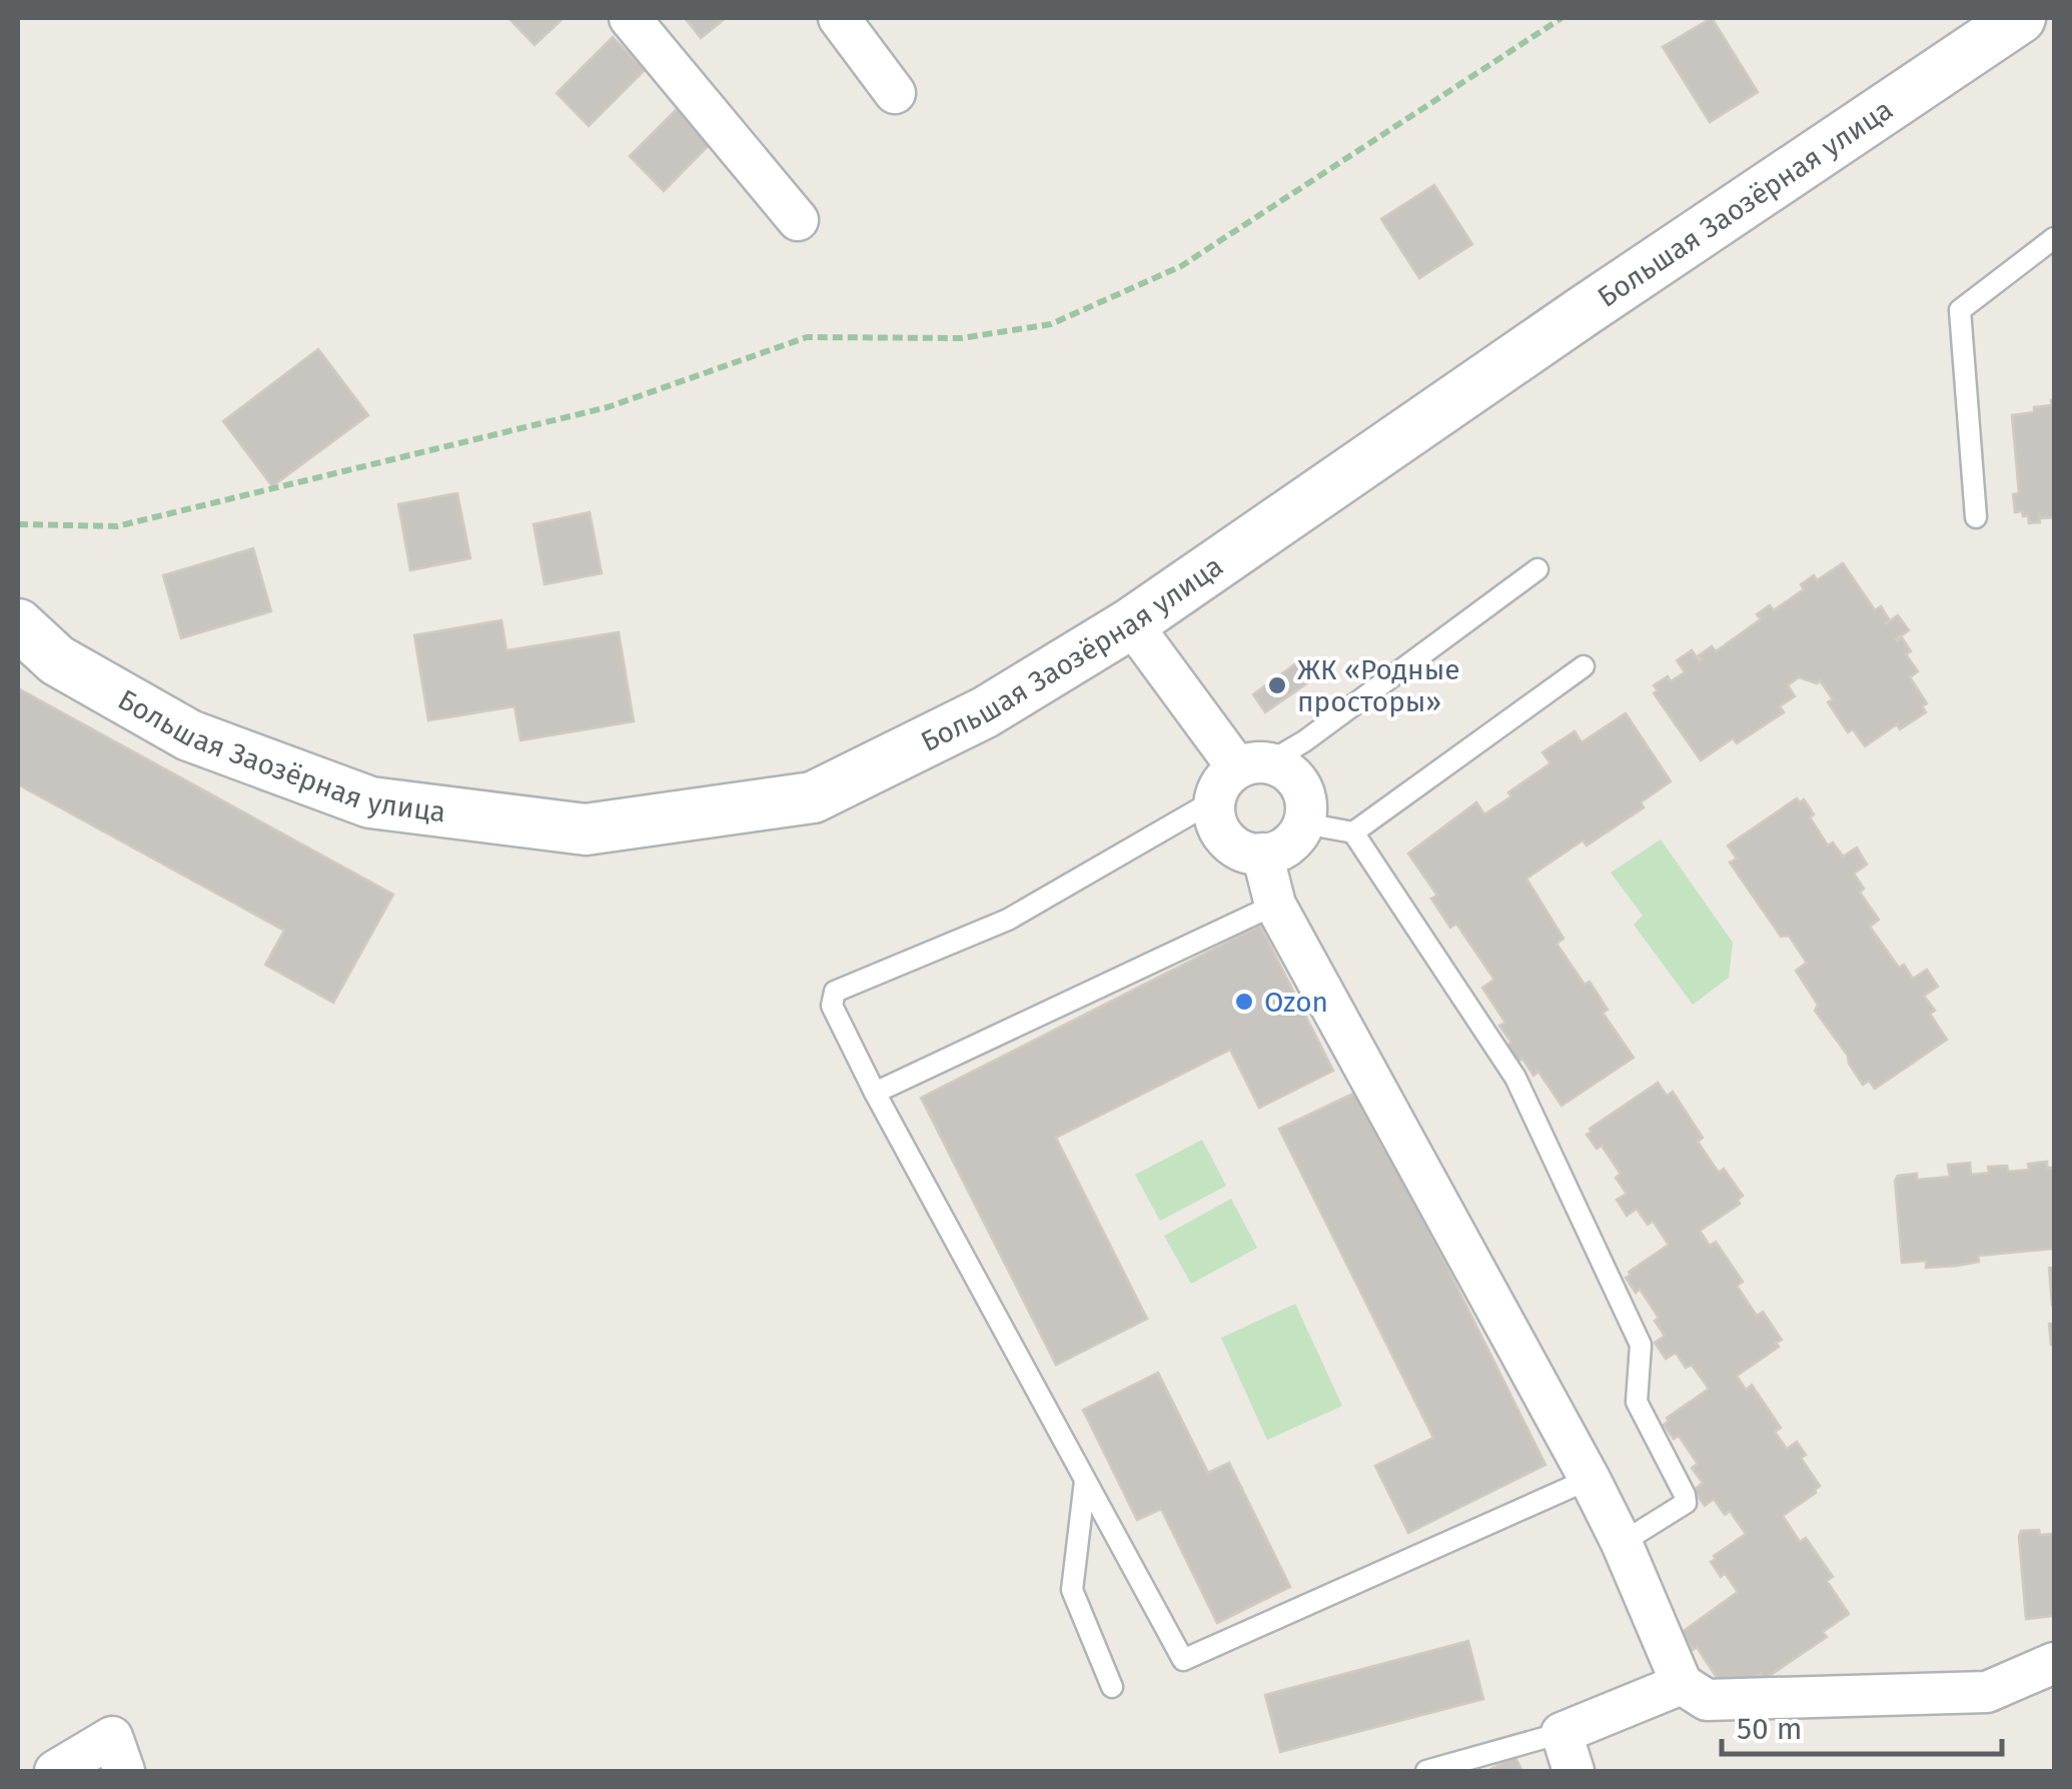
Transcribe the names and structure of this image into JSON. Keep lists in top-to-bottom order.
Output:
{
  "streets": {
    "street": ["Большая Заозёрная улица"]
  },
  "places": ["ЖК «Родные просторы»", "Ozon"],
  "scale_bar": "50 m"
}
